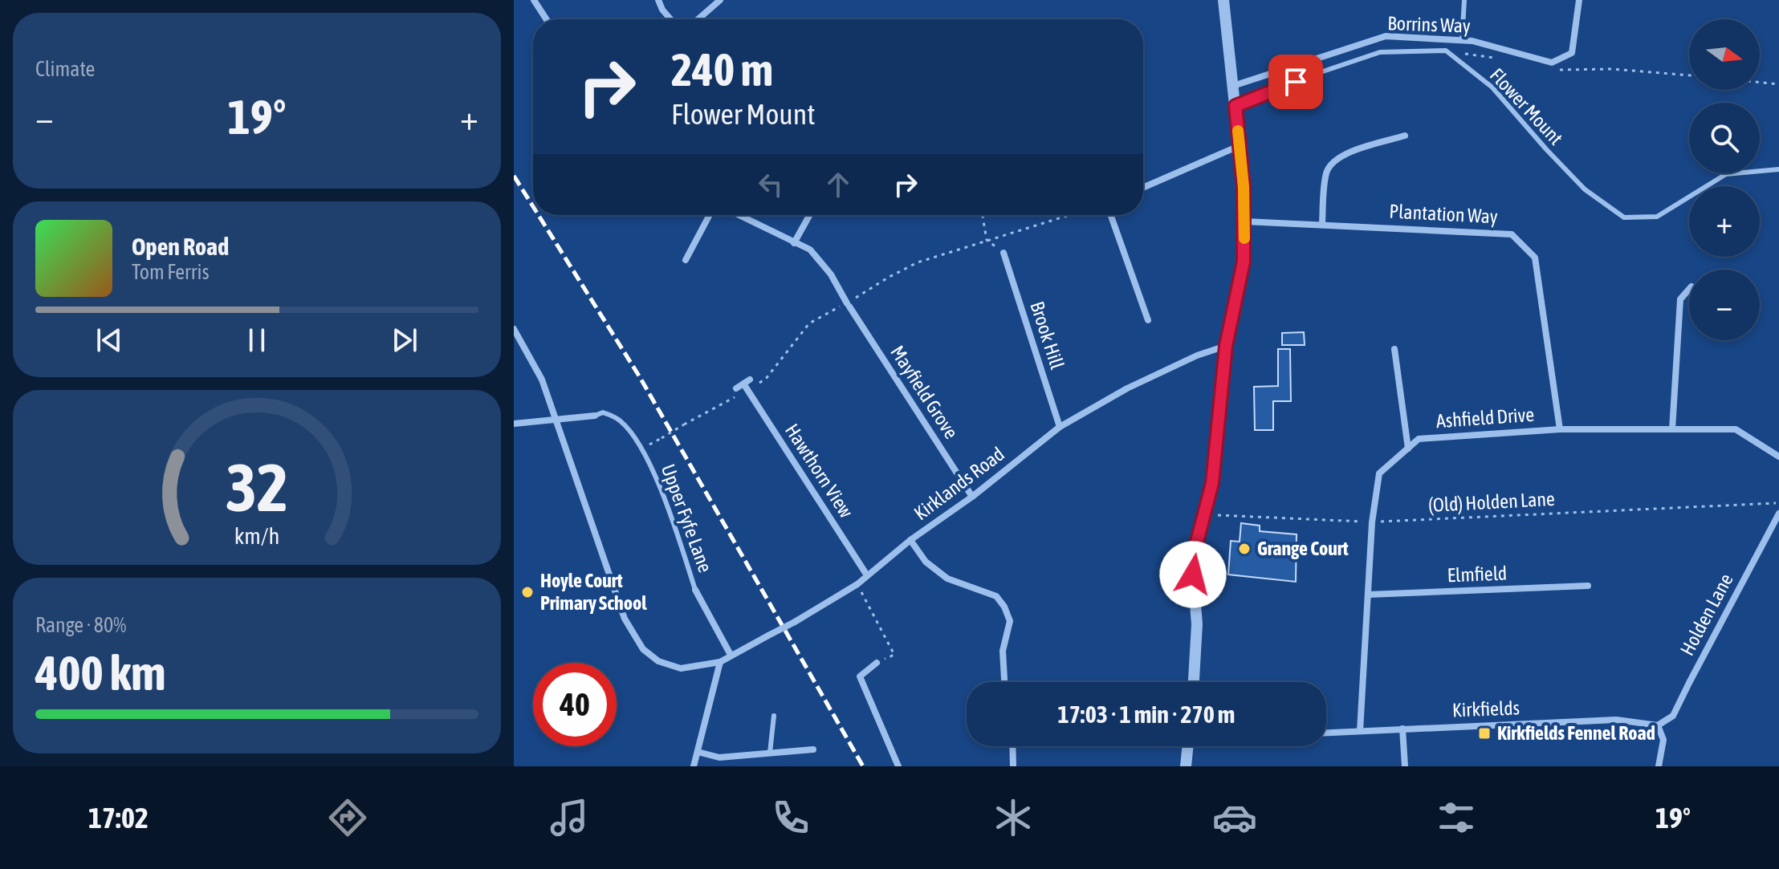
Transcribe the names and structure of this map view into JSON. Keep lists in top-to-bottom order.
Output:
{
  "streets": {
    "street": [
      "Borrins Way",
      "Plantation Way",
      "Brook Hill",
      "Mayfield Grove",
      "Ashfield Drive",
      "Hawthorn View",
      "Kirklands Road",
      "Upper Fyfe Lane",
      "Elmfield",
      "Holden Lane",
      "Kirkfields"
    ],
    "lane": ["Flower Mount"],
    "path": ["(Old) Holden Lane"]
  },
  "crossings": [
    ["Plantation Way", "Ashfield Drive"],
    ["Brook Hill", "Kirklands Road"],
    ["Mayfield Grove", "Kirklands Road"],
    ["Ashfield Drive", "(Old) Holden Lane"],
    ["Ashfield Drive", "Elmfield"],
    ["Ashfield Drive", "Kirkfields"],
    ["Hawthorn View", "Kirklands Road"],
    ["Kirklands Road", "Upper Fyfe Lane"],
    ["Holden Lane", "Kirkfields"]
  ],
  "places": {
    "other": ["Grange Court", "Hoyle Court Primary School"],
    "transit": ["Kirkfields Fennel Road"]
  },
  "north": "right",
  "page": {
    "tile": [
      "Climate",
      ["Range · 80%", "400 km"]
    ],
    "map_buttons": ["+", "−"],
    "turn": ["240 m", "Flower Mount"],
    "heat": ["−", "19°", "+"],
    "song": ["Open Road", "Tom Ferris"],
    "limit": "40",
    "trip": "17:03 · 1 min · 270 m",
    "tabs": ["17:02", "19°"],
    "gauge": ["32", "km/h"]
  }
}
